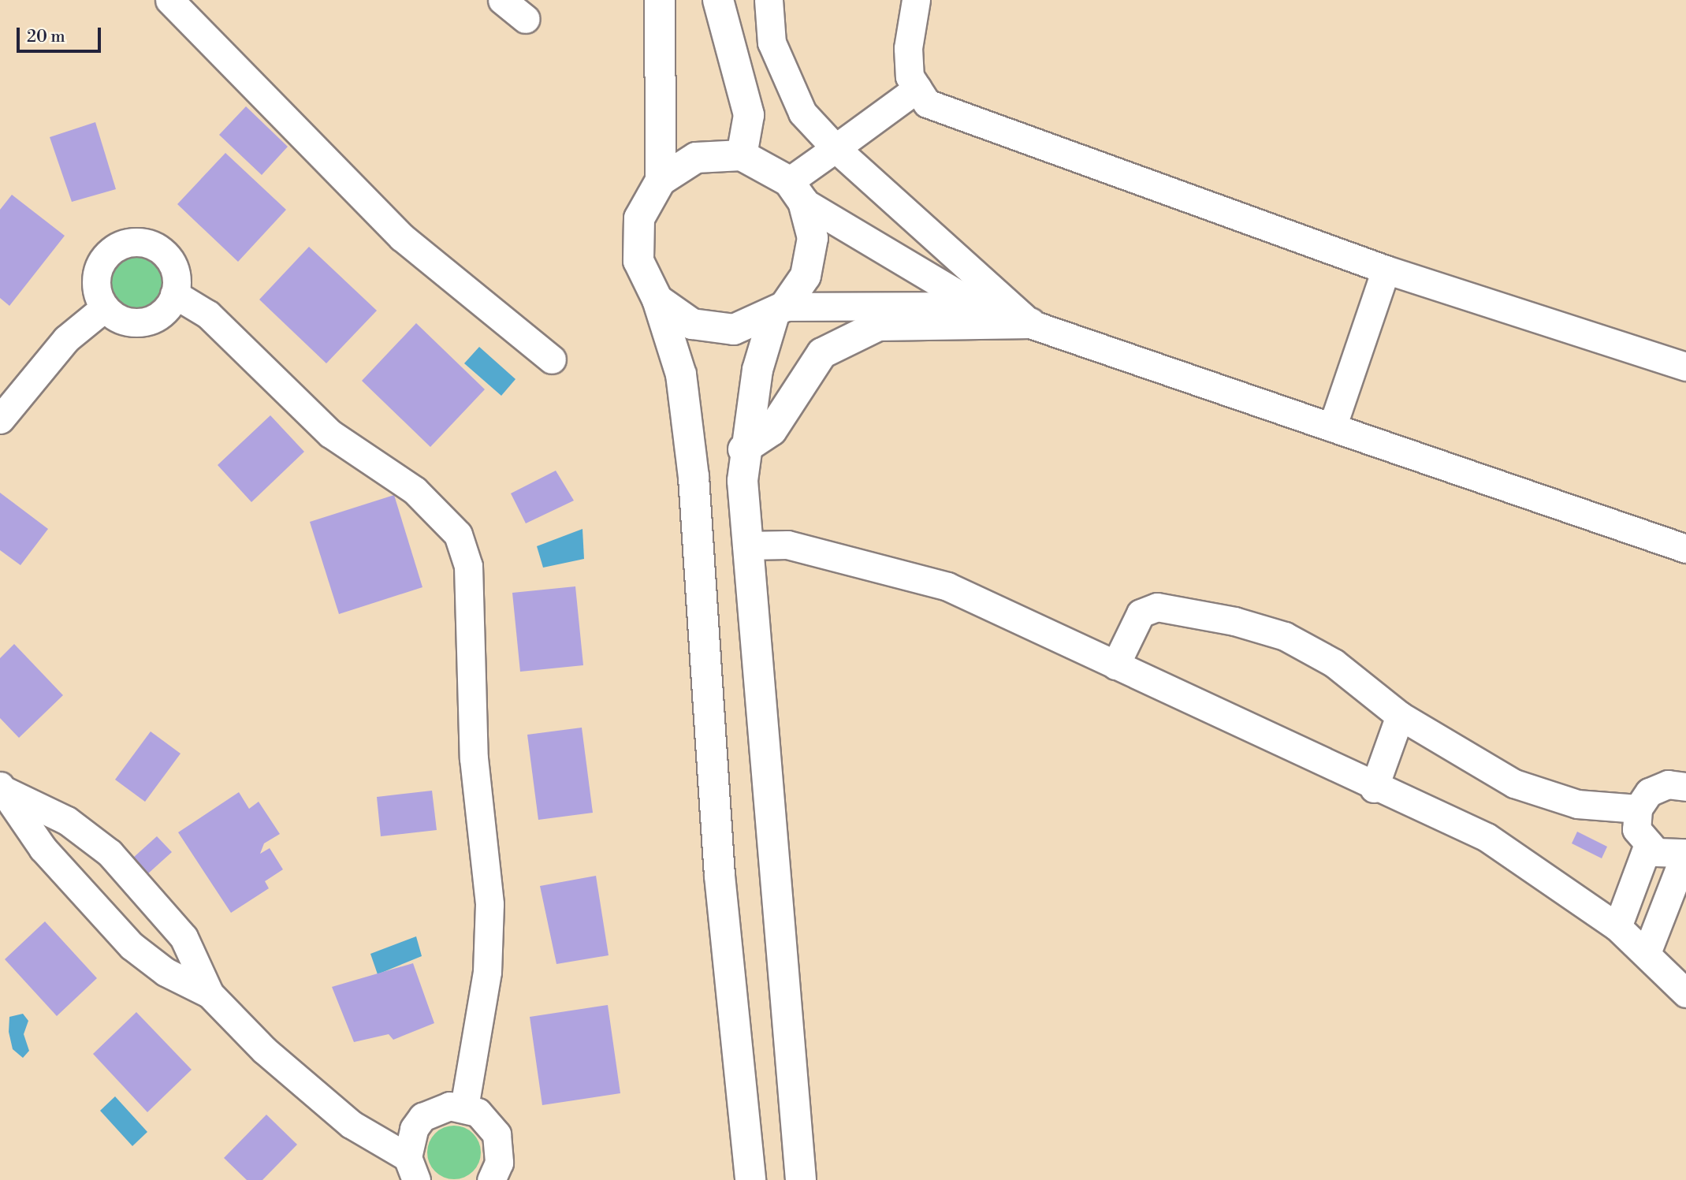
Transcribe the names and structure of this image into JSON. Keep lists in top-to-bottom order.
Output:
{
  "scale_bar": "20 m"
}
